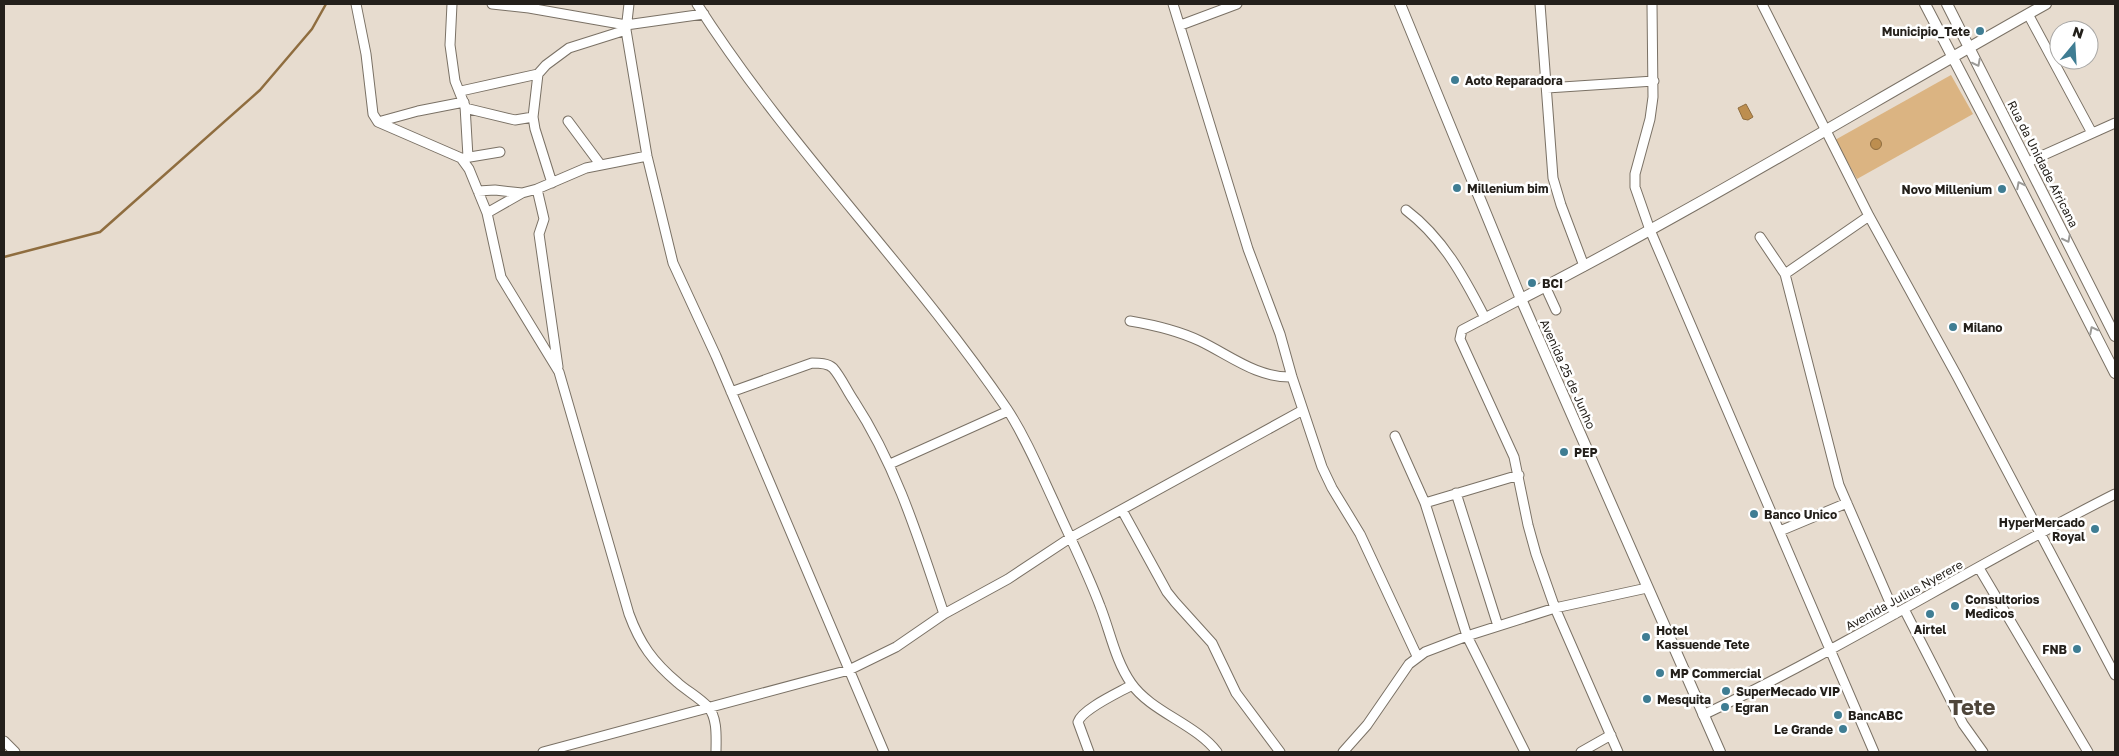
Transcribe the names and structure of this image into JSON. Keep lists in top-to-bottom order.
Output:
{
  "streets": {
    "street": ["Rua da Unidade Africana", "Avenida 25 de Junho", "Avenida Julius Nyerere"]
  },
  "crossings": [
    ["Avenida 25 de Junho", "Avenida Julius Nyerere"]
  ],
  "districts": ["Tete"],
  "places": [
    "Municipio_Tete",
    "Aoto Reparadora",
    "Millenium bim",
    "Novo Millenium",
    "BCI",
    "Milano",
    "PEP",
    "Banco Unico",
    "HyperMercado Royal",
    "Consultorios Medicos",
    "Airtel",
    "Hotel Kassuende Tete",
    "FNB",
    "MP Commercial",
    "SuperMecado VIP",
    "Mesquita",
    "Egran",
    "BancABC",
    "Le Grande"
  ],
  "north": "top"
}
